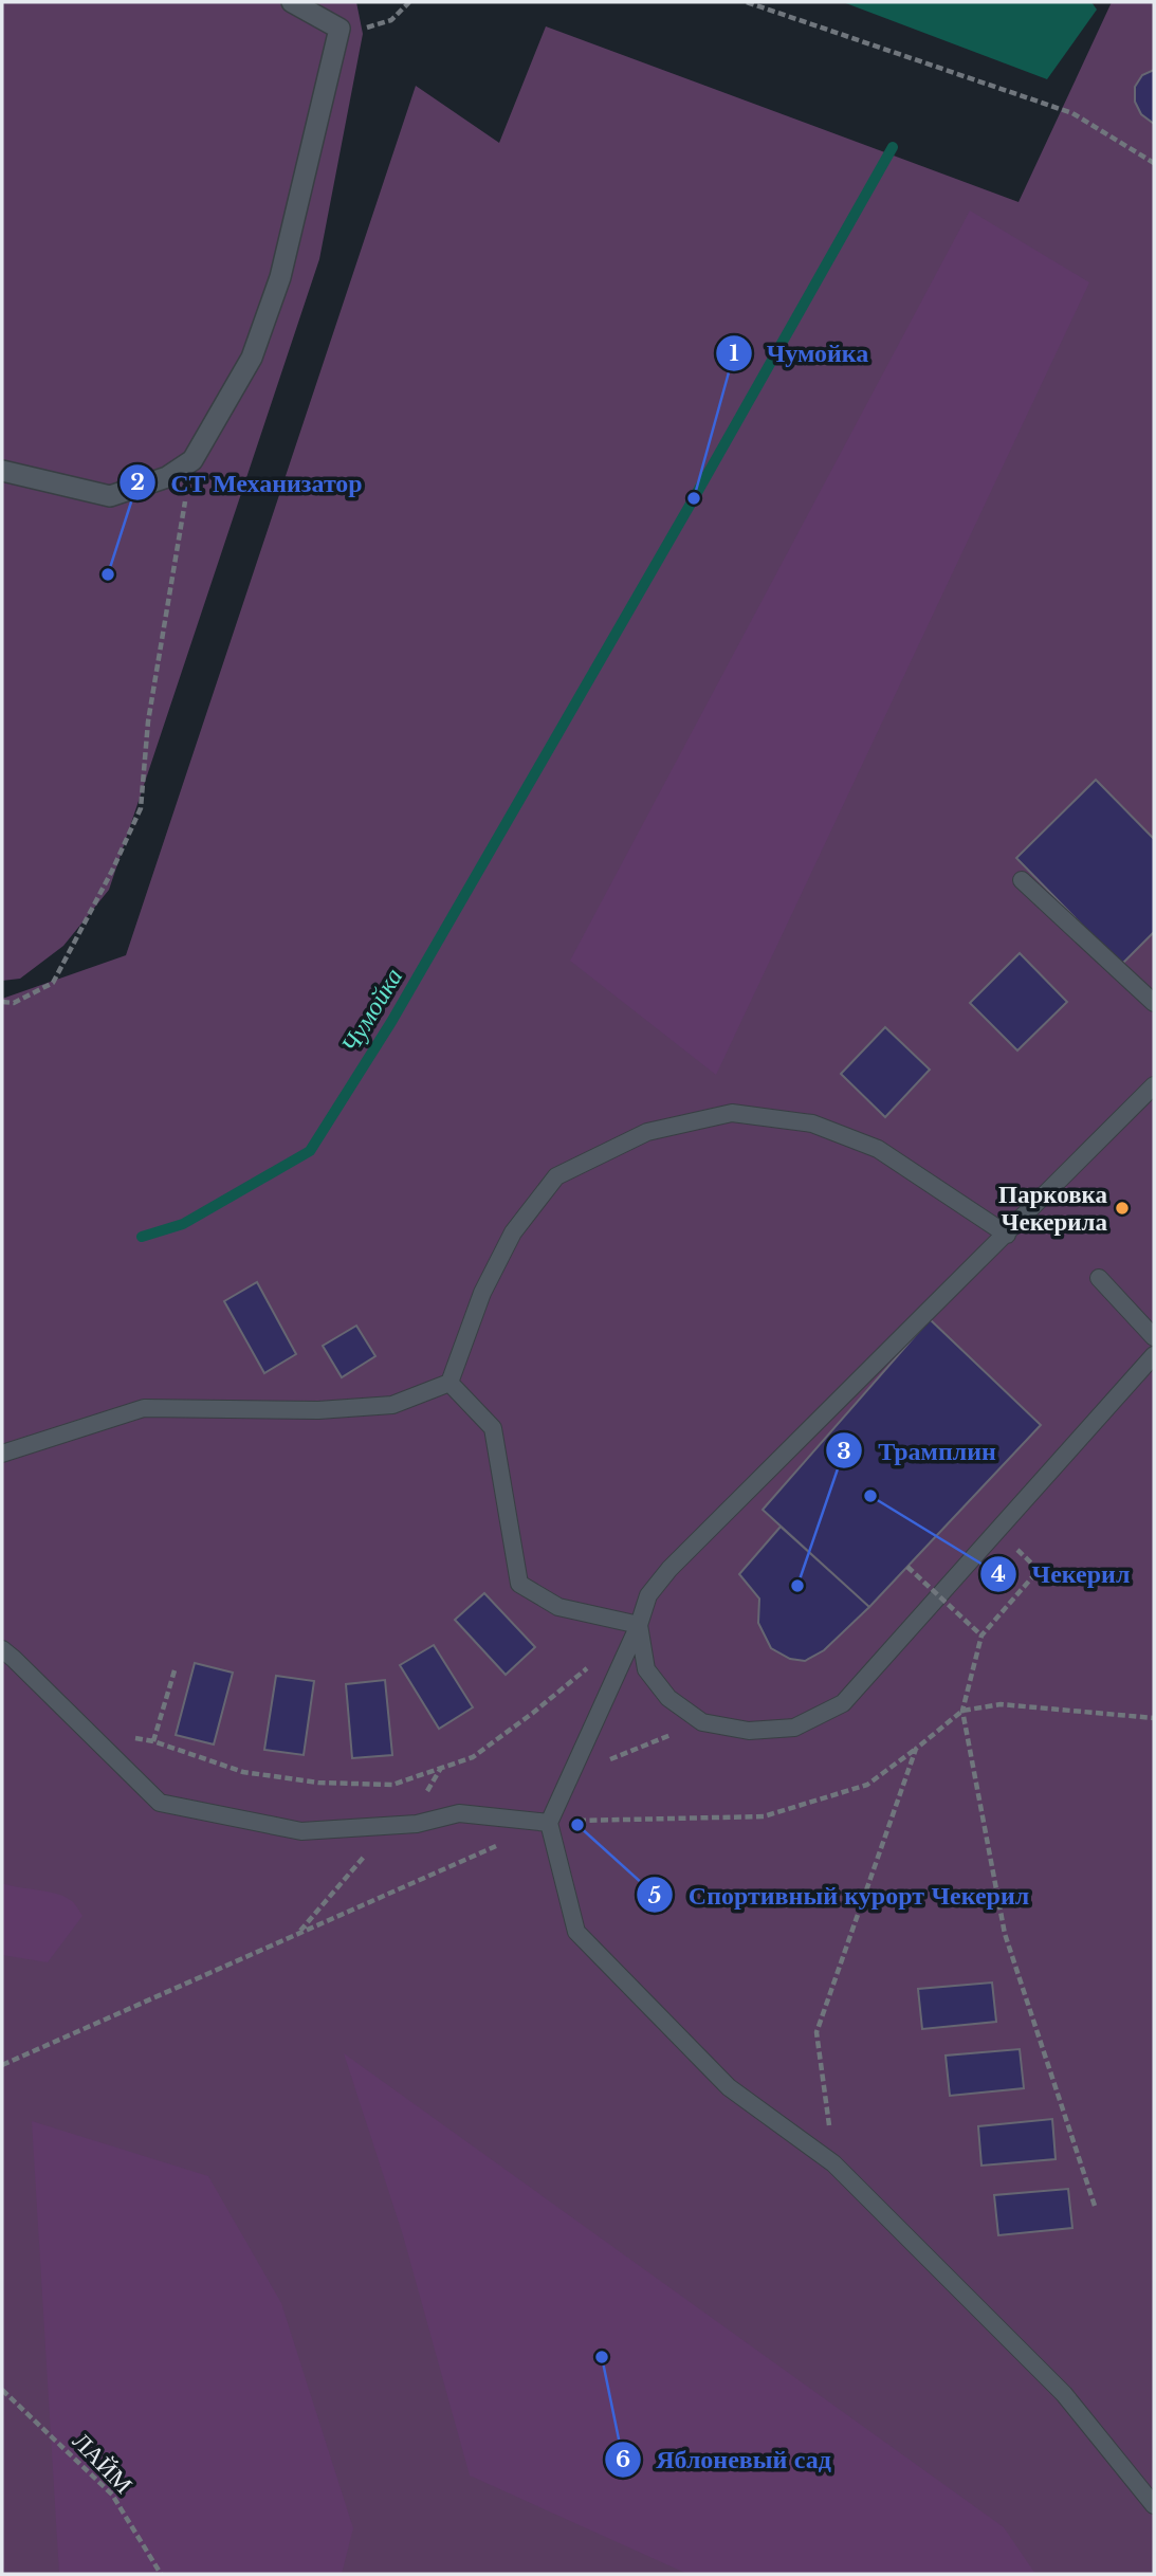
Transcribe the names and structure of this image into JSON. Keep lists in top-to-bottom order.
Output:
{
  "streets": {
    "path": ["ЛАЙМ"]
  },
  "water": ["Чумойка"],
  "places": [
    "Чумойка",
    "СТ Механизатор",
    "Парковка Чекерила",
    "Чекерил",
    "Трамплин",
    "Спортивный курорт Чекерил",
    "Яблоневый сад"
  ]
}
